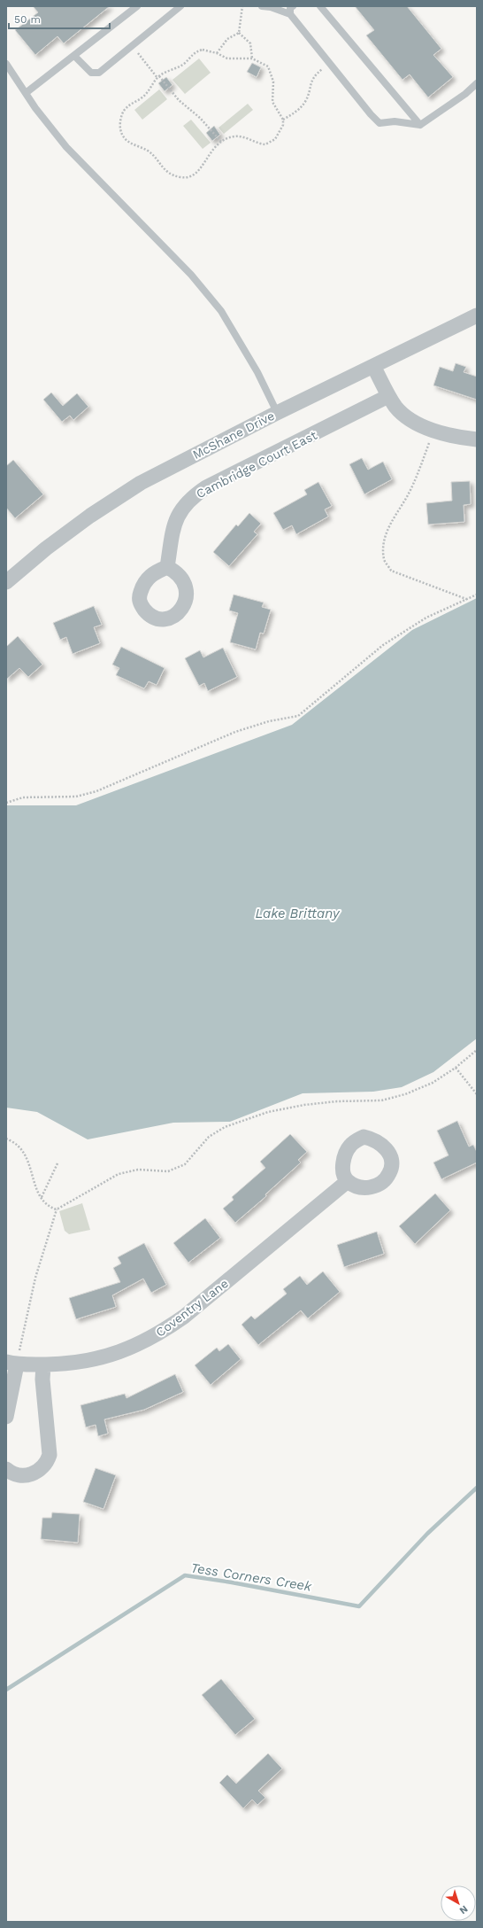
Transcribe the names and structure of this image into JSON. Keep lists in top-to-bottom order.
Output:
{
  "streets": {
    "street": ["McShane Drive", "Cambridge Court East", "Coventry Lane"]
  },
  "water": ["Lake Brittany", "Tess Corners Creek"],
  "scale_bar": "50 m",
  "north": "bottom right"
}
